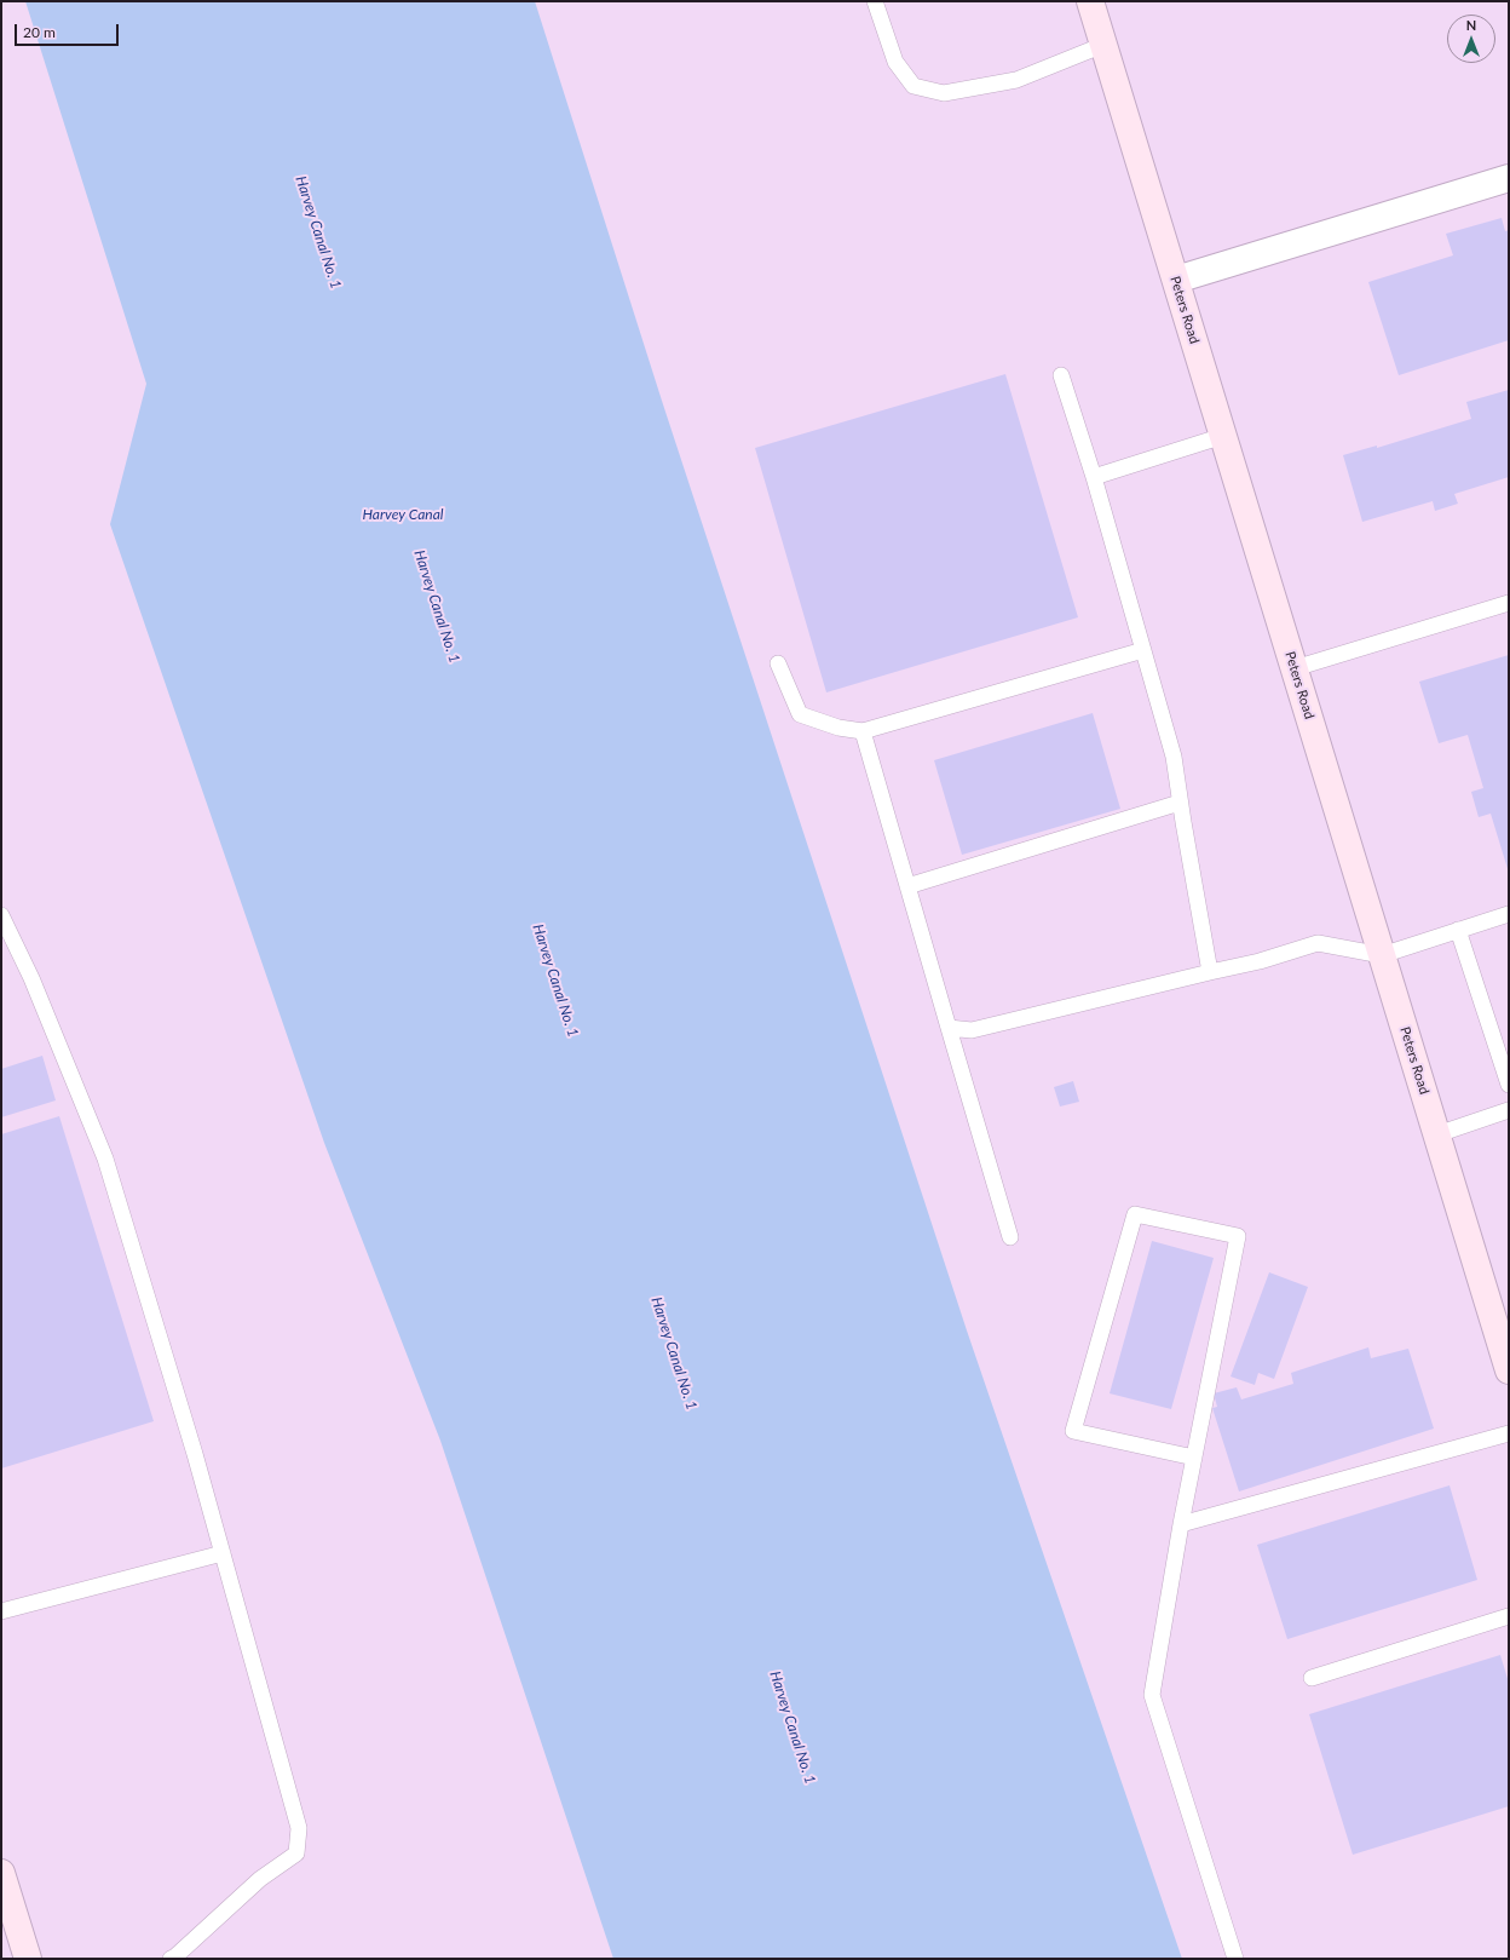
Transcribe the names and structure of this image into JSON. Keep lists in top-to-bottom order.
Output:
{
  "streets": {
    "main road": ["Peters Road"]
  },
  "water": ["Harvey Canal No. 1", "Harvey Canal"],
  "scale_bar": "20 m",
  "north": "top"
}
